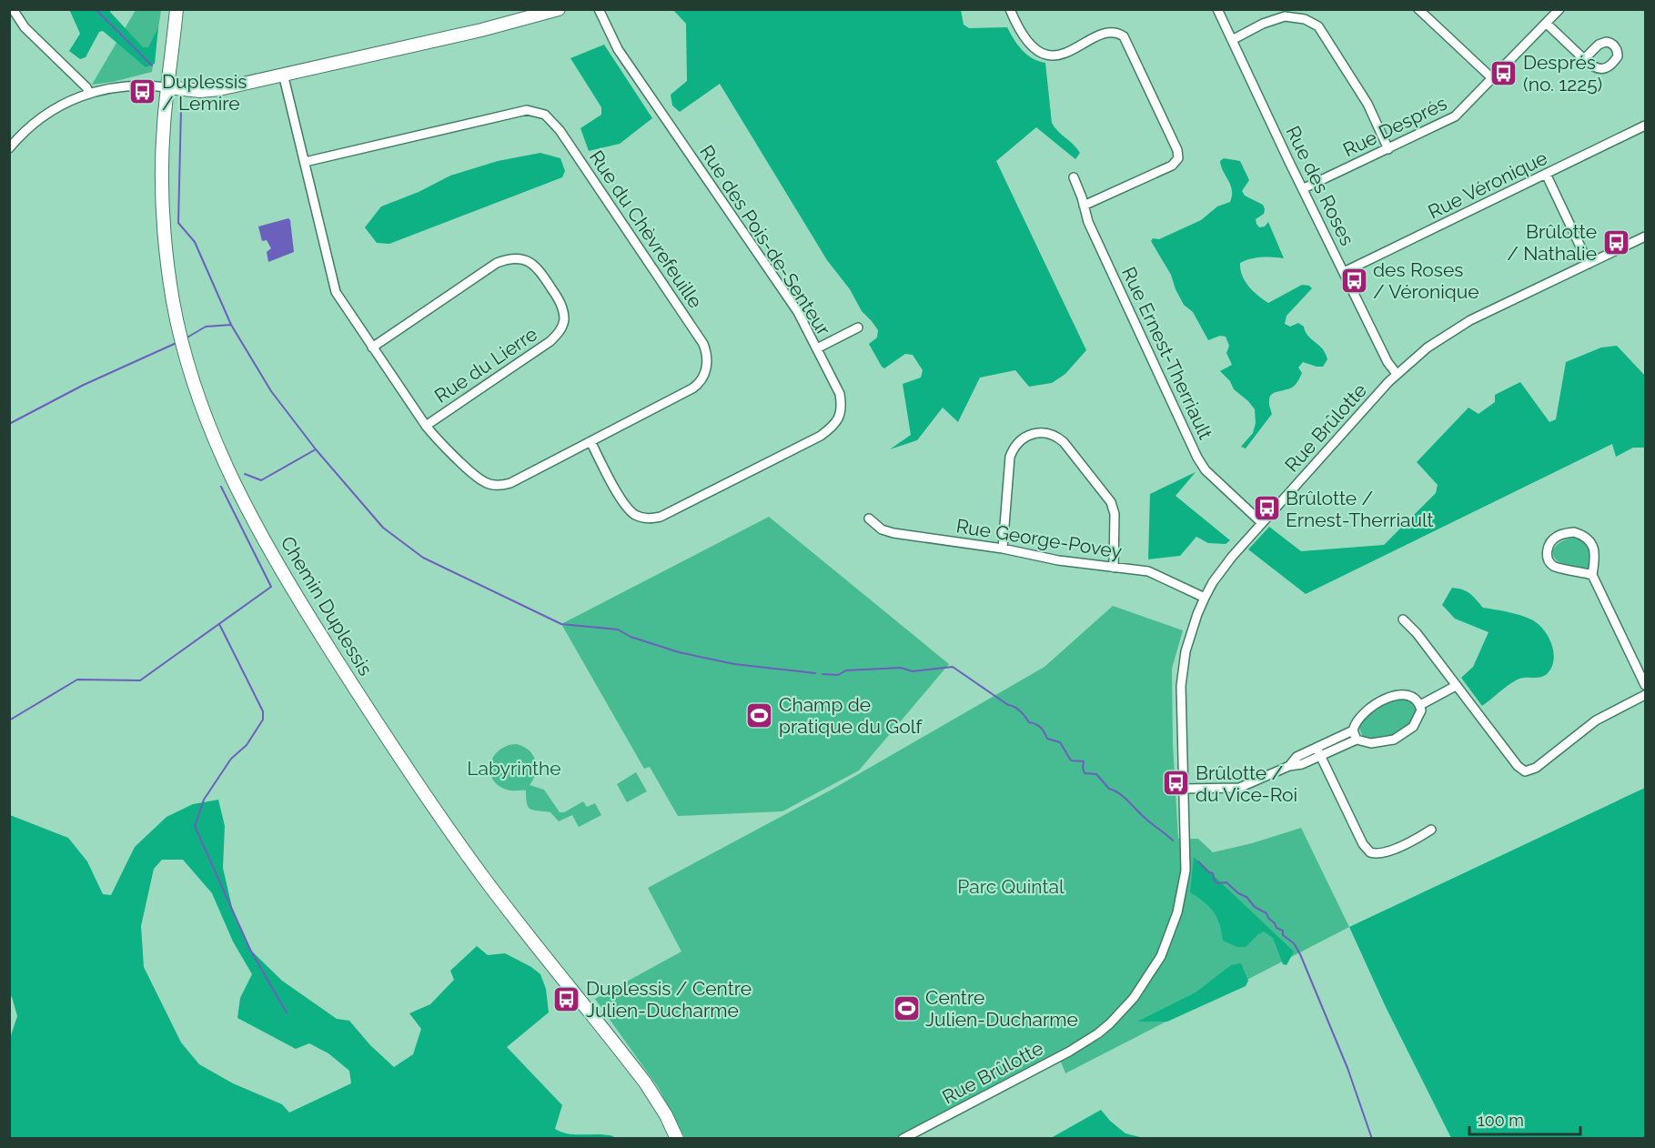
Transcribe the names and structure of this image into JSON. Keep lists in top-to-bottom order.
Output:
{
  "streets": {
    "street": [
      "Rue Després",
      "Rue Véronique",
      "Rue des Roses",
      "Rue du Chèvrefeuille",
      "Rue des Pois-de-Senteur",
      "Rue Ernest-Therriault",
      "Rue du Lierre",
      "Rue Brûlotte",
      "Rue George-Povey",
      "Chemin Duplessis"
    ]
  },
  "crossings": [
    ["Rue Després", "Rue des Roses"],
    ["Rue Véronique", "Rue des Roses"],
    ["Rue des Roses", "Rue Brûlotte"],
    ["Rue du Chèvrefeuille", "Rue des Pois-de-Senteur"],
    ["Rue du Chèvrefeuille", "Rue du Lierre"],
    ["Rue Ernest-Therriault", "Rue Brûlotte"],
    ["Rue Brûlotte", "Rue George-Povey"]
  ],
  "parks": ["Labyrinthe", "Parc Quintal"],
  "places": {
    "bus stop": [
      "Després (no. 1225)",
      "Duplessis / Lemire",
      "Brûlotte / Nathalie",
      "des Roses / Véronique",
      "Brûlotte / Ernest-Therriault",
      "Brûlotte / du Vice-Roi",
      "Duplessis / Centre Julien-Ducharme"
    ],
    "sports": ["Champ de pratique du Golf", "Centre Julien-Ducharme"]
  },
  "scale_bar": "100 m"
}
